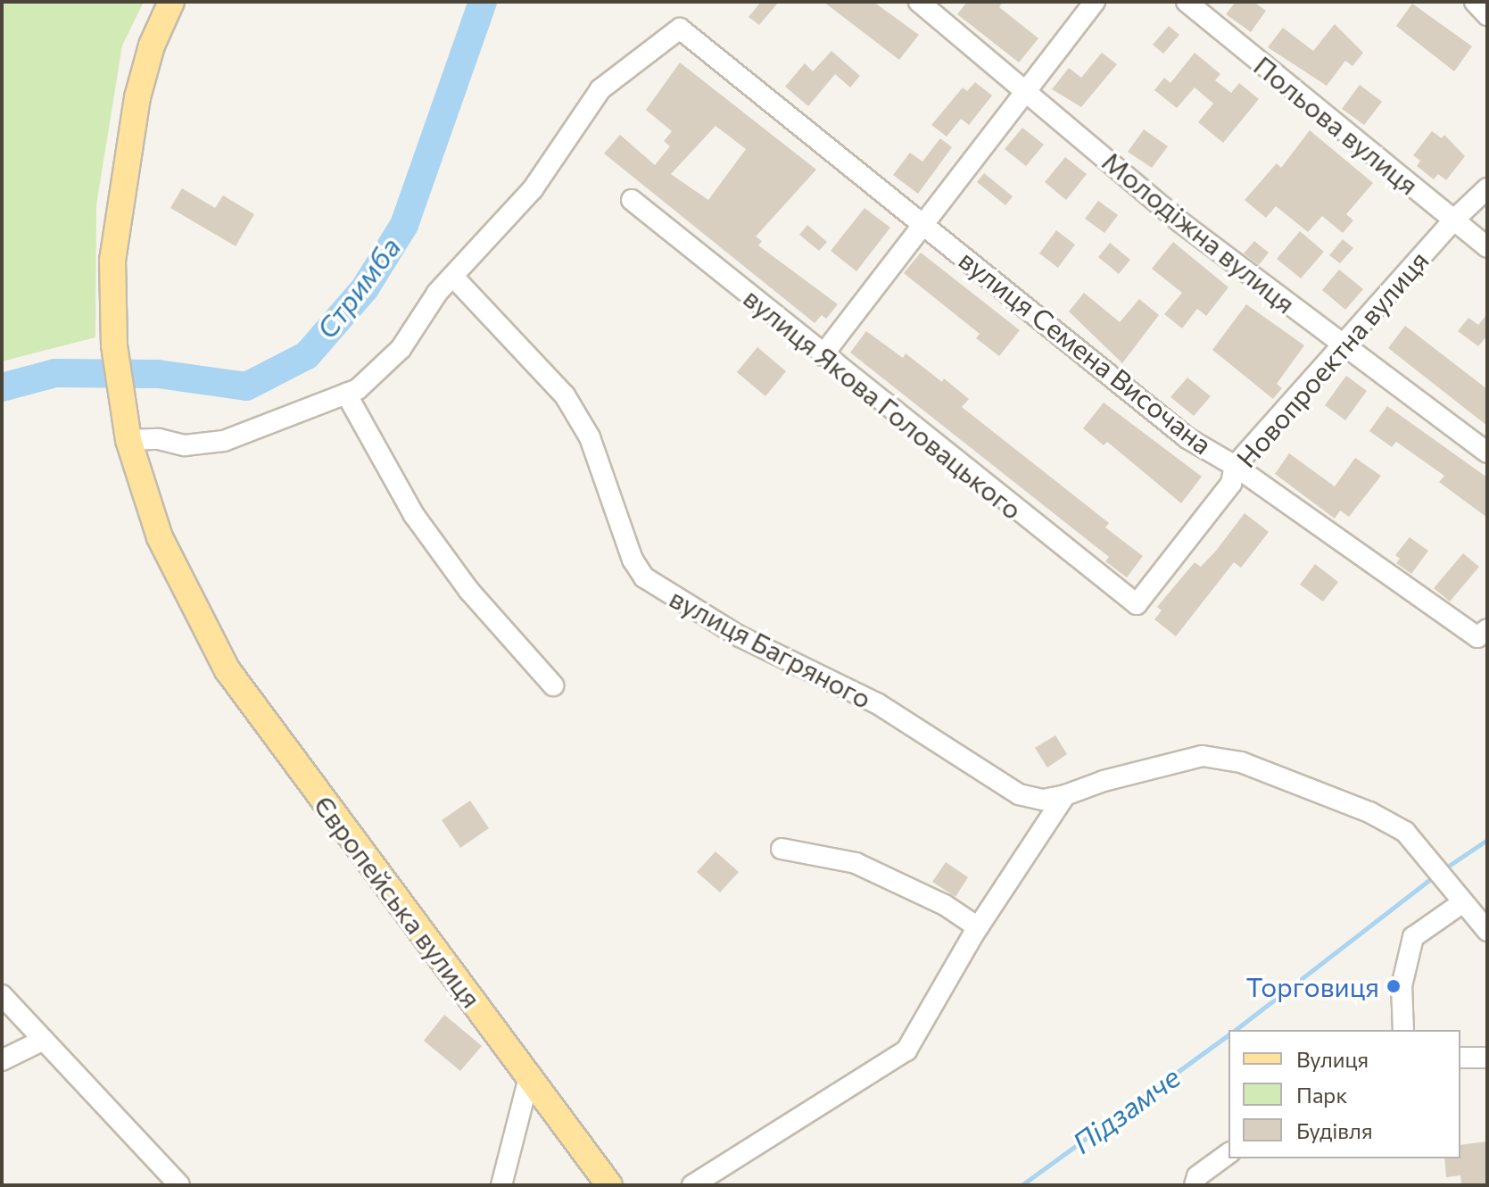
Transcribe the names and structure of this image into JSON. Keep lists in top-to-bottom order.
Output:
{
  "streets": {
    "main road": ["Європейська вулиця"],
    "street": [
      "Польова вулиця",
      "Молодіжна вулиця",
      "вулиця Семена Височана",
      "Новопроектна вулиця",
      "вулиця Якова Головацького",
      "вулиця Багряного"
    ]
  },
  "crossings": [
    ["Польова вулиця", "Новопроектна вулиця"],
    ["Молодіжна вулиця", "Новопроектна вулиця"],
    ["вулиця Семена Височана", "Новопроектна вулиця"],
    ["вулиця Семена Височана", "вулиця Багряного"],
    ["Новопроектна вулиця", "вулиця Якова Головацького"]
  ],
  "water": ["Стримба", "Підзамче"],
  "places": ["Торговиця"],
  "legend": ["Вулиця", "Парк", "Будівля"]
}
